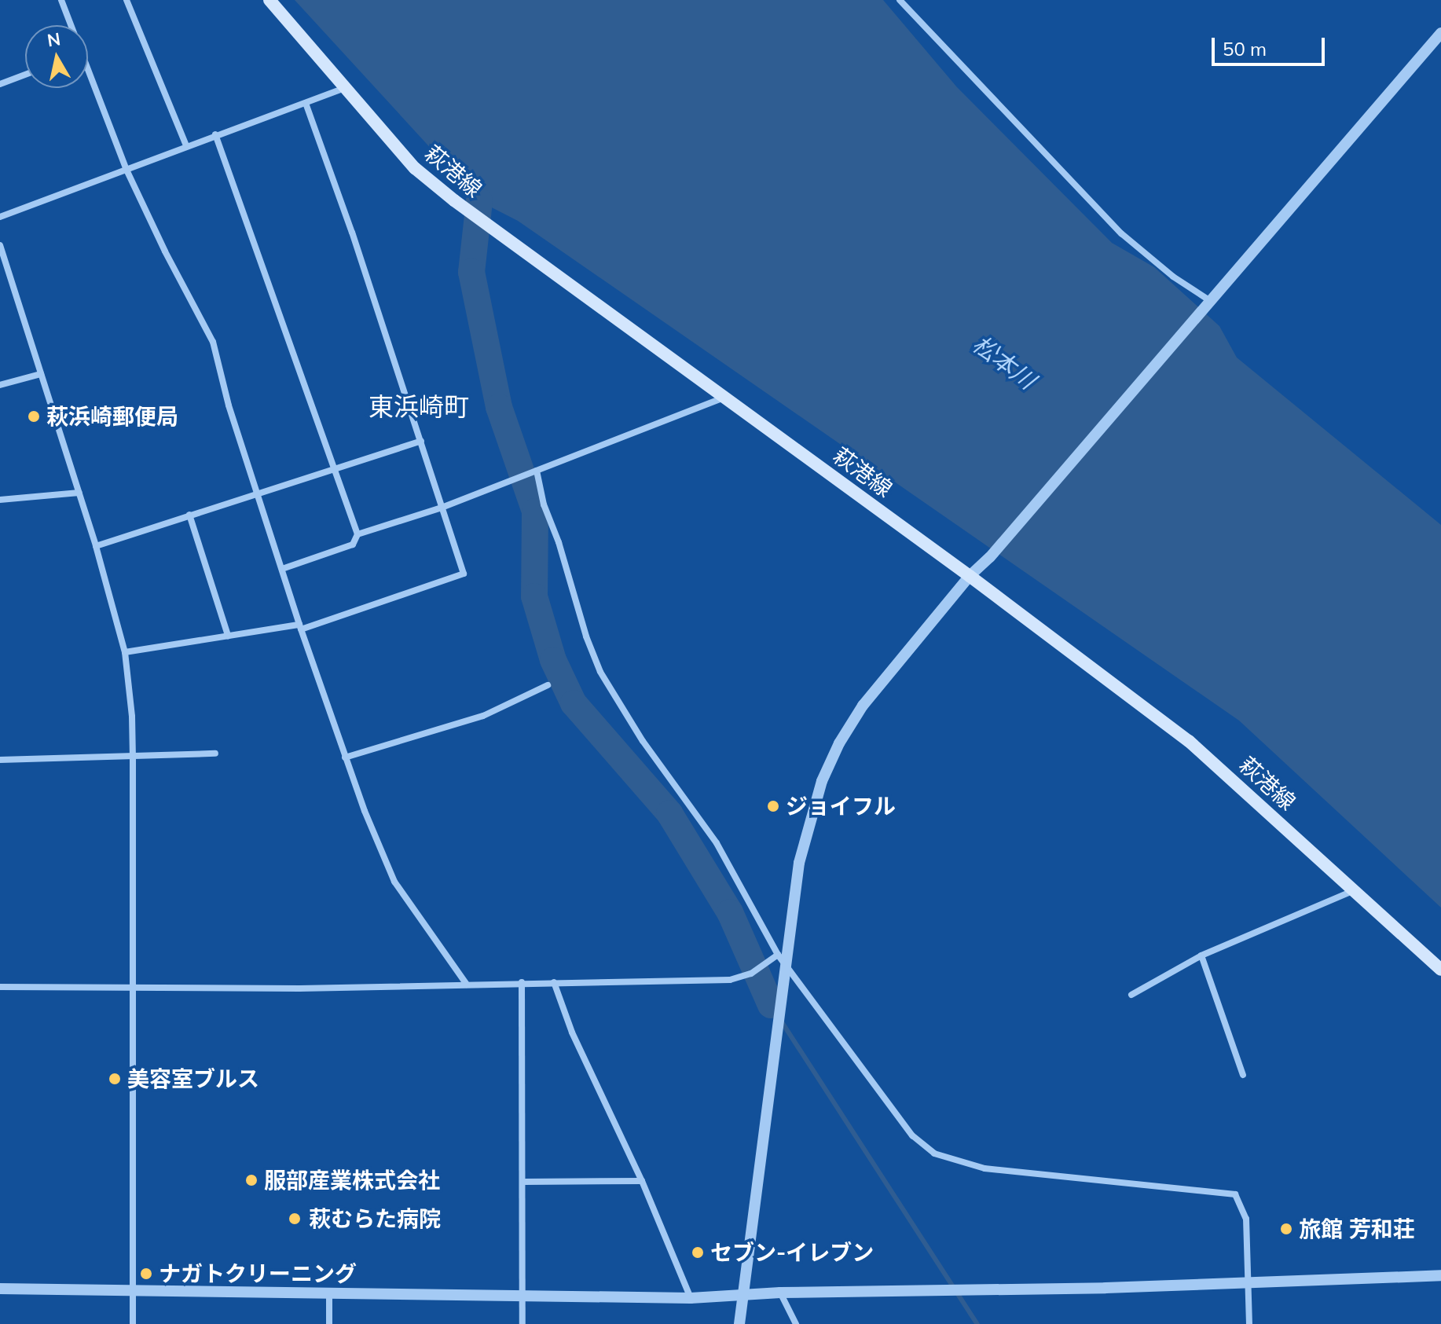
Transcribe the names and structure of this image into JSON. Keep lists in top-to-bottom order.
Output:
{
  "streets": {
    "main road": ["萩港線"]
  },
  "districts": ["東浜崎町"],
  "water": ["松本川"],
  "places": [
    "萩浜崎郵便局",
    "ジョイフル",
    "美容室ブルス",
    "服部産業株式会社",
    "萩むらた病院",
    "旅館 芳和荘",
    "セブン-イレブン",
    "ナガトクリーニング"
  ],
  "scale_bar": "50 m",
  "north": "top"
}
